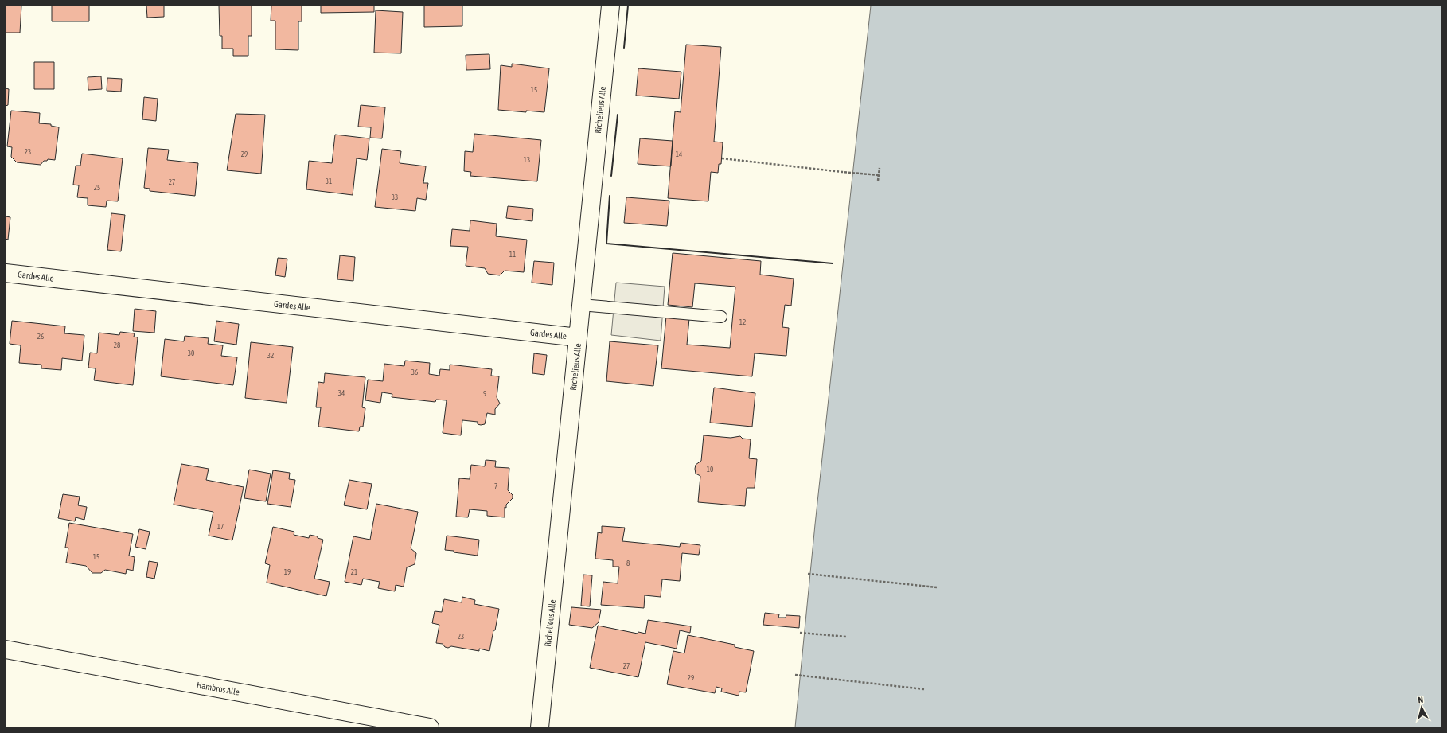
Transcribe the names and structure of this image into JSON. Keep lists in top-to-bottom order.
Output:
{
  "streets": {
    "street": ["Richelieus Alle", "Gardes Alle", "Hambros Alle"]
  },
  "crossings": [
    ["Richelieus Alle", "Gardes Alle"]
  ],
  "house_numbers": [
    "15",
    "23",
    "29",
    "14",
    "13",
    "31",
    "27",
    "25",
    "33",
    "11",
    "12",
    "26",
    "28",
    "30",
    "32",
    "36",
    "34",
    "9",
    "10",
    "7",
    "17",
    "15",
    "8",
    "19",
    "21",
    "23",
    "27",
    "29"
  ],
  "north": "top"
}
